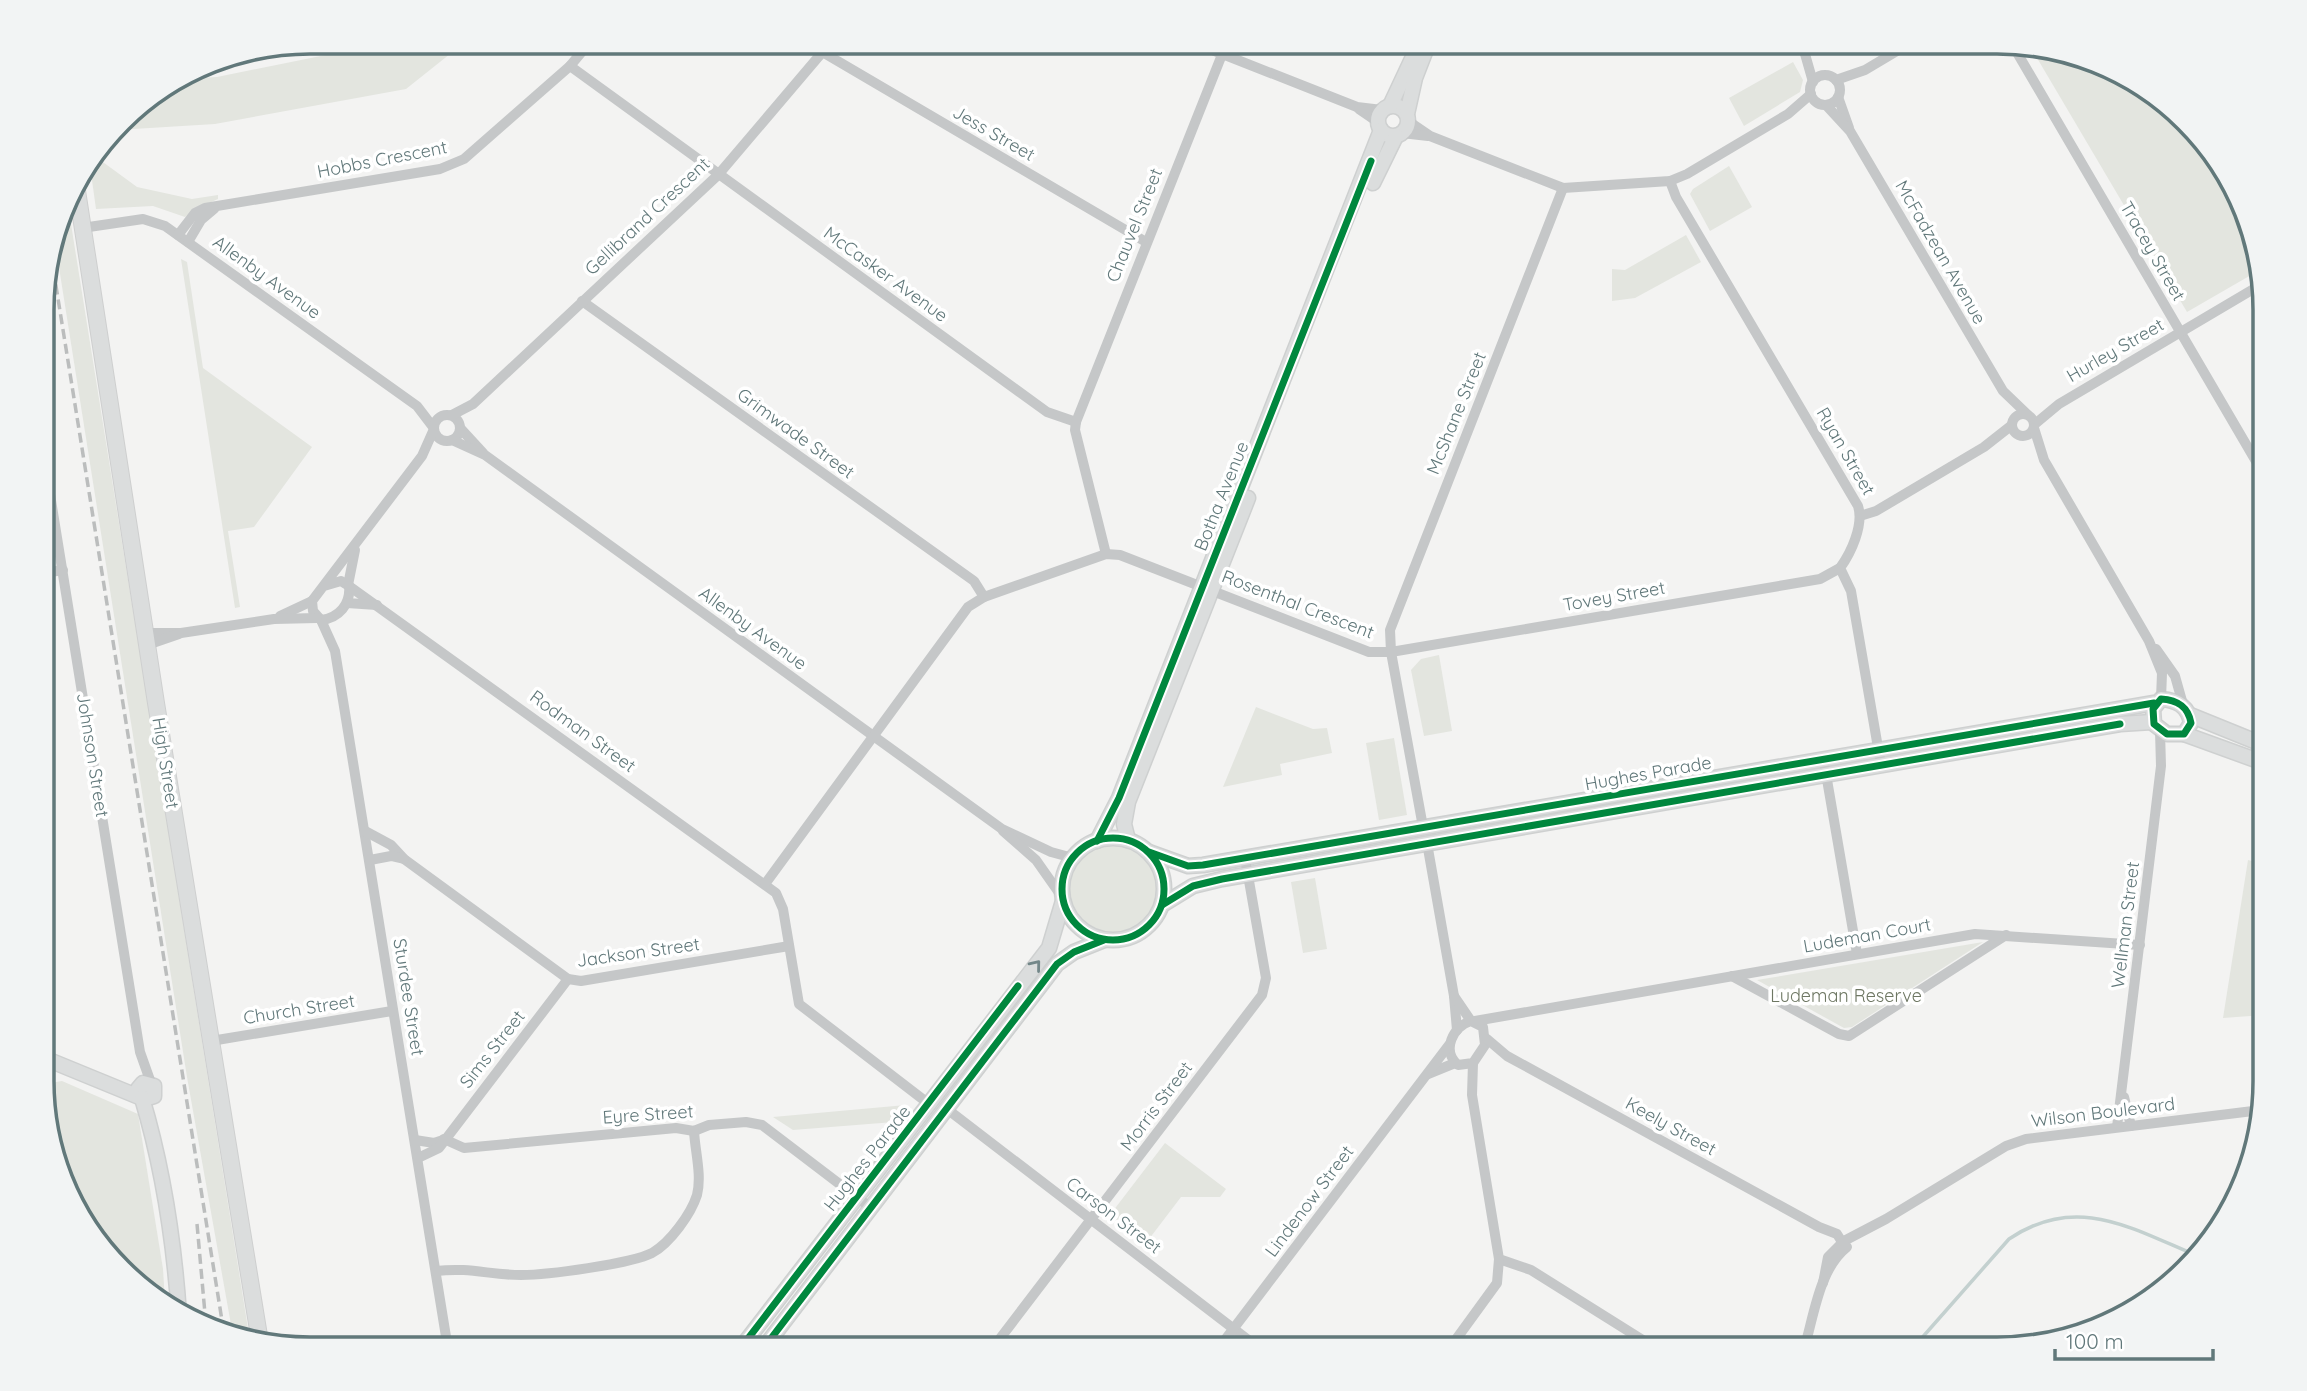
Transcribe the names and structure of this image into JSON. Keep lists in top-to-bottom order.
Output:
{
  "streets": {
    "main road": ["High Street"],
    "street": [
      "Jess Street",
      "Hobbs Crescent",
      "Gellibrand Crescent",
      "Chauvel Street",
      "Tracey Street",
      "McFadzean Avenue",
      "McCasker Avenue",
      "Allenby Avenue",
      "Hurley Street",
      "McShane Street",
      "Grimwade Street",
      "Ryan Street",
      "Botha Avenue",
      "Tovey Street",
      "Rosenthal Crescent",
      "Rodman Street",
      "Johnson Street",
      "Hughes Parade",
      "Wellman Street",
      "Ludeman Court",
      "Jackson Street",
      "Sturdee Street",
      "Church Street",
      "Sims Street",
      "Morris Street",
      "Wilson Boulevard",
      "Eyre Street",
      "Keely Street",
      "Lindenow Street",
      "Carson Street"
    ]
  },
  "crossings": [
    ["Jess Street", "Chauvel Street"],
    ["Hobbs Crescent", "McCasker Avenue"],
    ["Hobbs Crescent", "Allenby Avenue"],
    ["Gellibrand Crescent", "McCasker Avenue"],
    ["Gellibrand Crescent", "Allenby Avenue"],
    ["Gellibrand Crescent", "Grimwade Street"],
    ["Chauvel Street", "McCasker Avenue"],
    ["Tracey Street", "Hurley Street"],
    ["McFadzean Avenue", "Hurley Street"],
    ["McFadzean Avenue", "Hughes Parade"],
    ["Allenby Avenue", "Botha Avenue"],
    ["Allenby Avenue", "High Street"],
    ["Allenby Avenue", "Hughes Parade"],
    ["McShane Street", "Tovey Street"],
    ["McShane Street", "Rosenthal Crescent"],
    ["Ryan Street", "Tovey Street"],
    ["Botha Avenue", "Rosenthal Crescent"],
    ["Botha Avenue", "Hughes Parade"],
    ["Tovey Street", "Rosenthal Crescent"],
    ["Rosenthal Crescent", "Hughes Parade"],
    ["Rodman Street", "Sturdee Street"],
    ["High Street", "Church Street"],
    ["Hughes Parade", "Wellman Street"],
    ["Hughes Parade", "Morris Street"],
    ["Hughes Parade", "Eyre Street"],
    ["Hughes Parade", "Carson Street"],
    ["Wellman Street", "Ludeman Court"],
    ["Wellman Street", "Wilson Boulevard"],
    ["Ludeman Court", "Keely Street"],
    ["Ludeman Court", "Lindenow Street"],
    ["Jackson Street", "Sturdee Street"],
    ["Jackson Street", "Sims Street"],
    ["Sturdee Street", "Church Street"],
    ["Sturdee Street", "Sims Street"],
    ["Sims Street", "Eyre Street"],
    ["Morris Street", "Carson Street"],
    ["Wilson Boulevard", "Keely Street"],
    ["Keely Street", "Lindenow Street"],
    ["Lindenow Street", "Carson Street"]
  ],
  "parks": ["Ludeman Reserve"],
  "scale_bar": "100 m"
}
